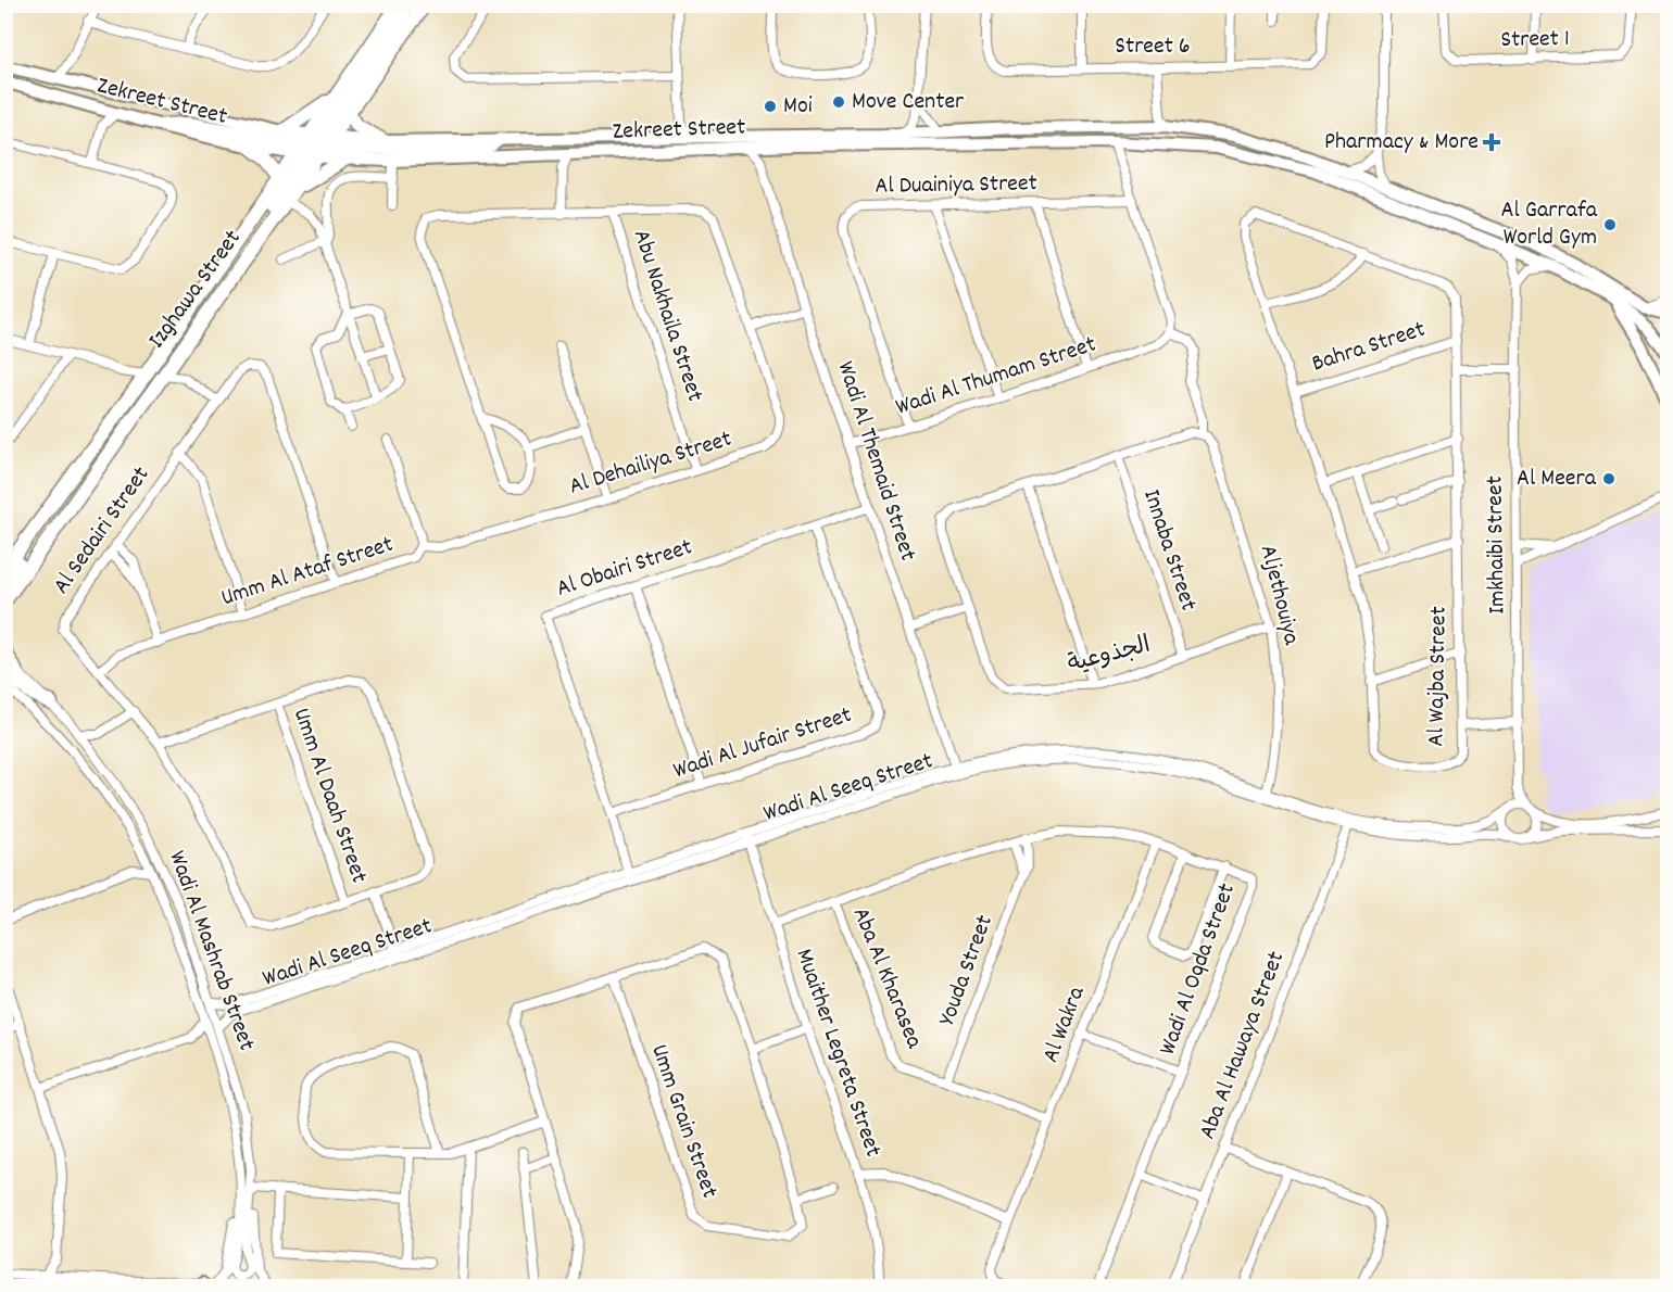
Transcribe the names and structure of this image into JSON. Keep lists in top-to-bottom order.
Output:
{
  "streets": {
    "main road": ["Zekreet Street", "Izghawa Street"],
    "street": [
      "Street 1",
      "Street 6",
      "Al Duainiya Street",
      "Abu Nakhaila Street",
      "Bahra Street",
      "Wadi Al Thumam Street",
      "Wadi Al Themaid Street",
      "Al Dehailiya Street",
      "Al Sedairi Street",
      "Imkhaibi Street",
      "Innaba Street",
      "Al Obairi Street",
      "Umm Al Ataf Street",
      "Aljethouiya",
      "الجذوعية",
      "Al Wajba Street",
      "Wadi Al Jufair Street",
      "Wadi Al Seeq Street",
      "Umm Al Daah Street",
      "Wadi Al Mashrab Street",
      "Wadi Al Oqda Street",
      "Youda Street",
      "Aba Al Kharasea",
      "Al Wakra",
      "Aba Al Hawaya Street",
      "Muaither Legreta Street",
      "Umm Grain Street"
    ]
  },
  "crossings": [
    ["Zekreet Street", "Izghawa Street"],
    ["Zekreet Street", "Wadi Al Themaid Street"],
    ["Zekreet Street", "Imkhaibi Street"],
    ["Al Duainiya Street", "Wadi Al Thumam Street"],
    ["Abu Nakhaila Street", "Al Dehailiya Street"],
    ["Bahra Street", "Al Wajba Street"],
    ["Wadi Al Thumam Street", "Wadi Al Themaid Street"],
    ["Wadi Al Themaid Street", "Al Obairi Street"],
    ["Wadi Al Themaid Street", "Wadi Al Seeq Street"],
    ["Al Dehailiya Street", "Umm Al Ataf Street"],
    ["Al Sedairi Street", "Umm Al Ataf Street"],
    ["Al Sedairi Street", "Umm Al Daah Street"],
    ["Imkhaibi Street", "Wadi Al Seeq Street"],
    ["Innaba Street", "الجذوعية"],
    ["Al Obairi Street", "Wadi Al Jufair Street"],
    ["Al Obairi Street", "Wadi Al Seeq Street"],
    ["Aljethouiya", "الجذوعية"],
    ["Aljethouiya", "Wadi Al Seeq Street"],
    ["Wadi Al Seeq Street", "Wadi Al Mashrab Street"],
    ["Wadi Al Seeq Street", "Aba Al Hawaya Street"],
    ["Wadi Al Seeq Street", "Muaither Legreta Street"],
    ["Wadi Al Oqda Street", "Youda Street"],
    ["Wadi Al Oqda Street", "Aba Al Kharasea"],
    ["Wadi Al Oqda Street", "Al Wakra"],
    ["Wadi Al Oqda Street", "Muaither Legreta Street"],
    ["Youda Street", "Aba Al Kharasea"],
    ["Aba Al Kharasea", "Al Wakra"]
  ],
  "places": {
    "other": [
      "Move Center",
      "Moi",
      "Al Garrafa World Gym",
      "Al Meera"
    ],
    "health": ["Pharmacy & More"]
  }
}
